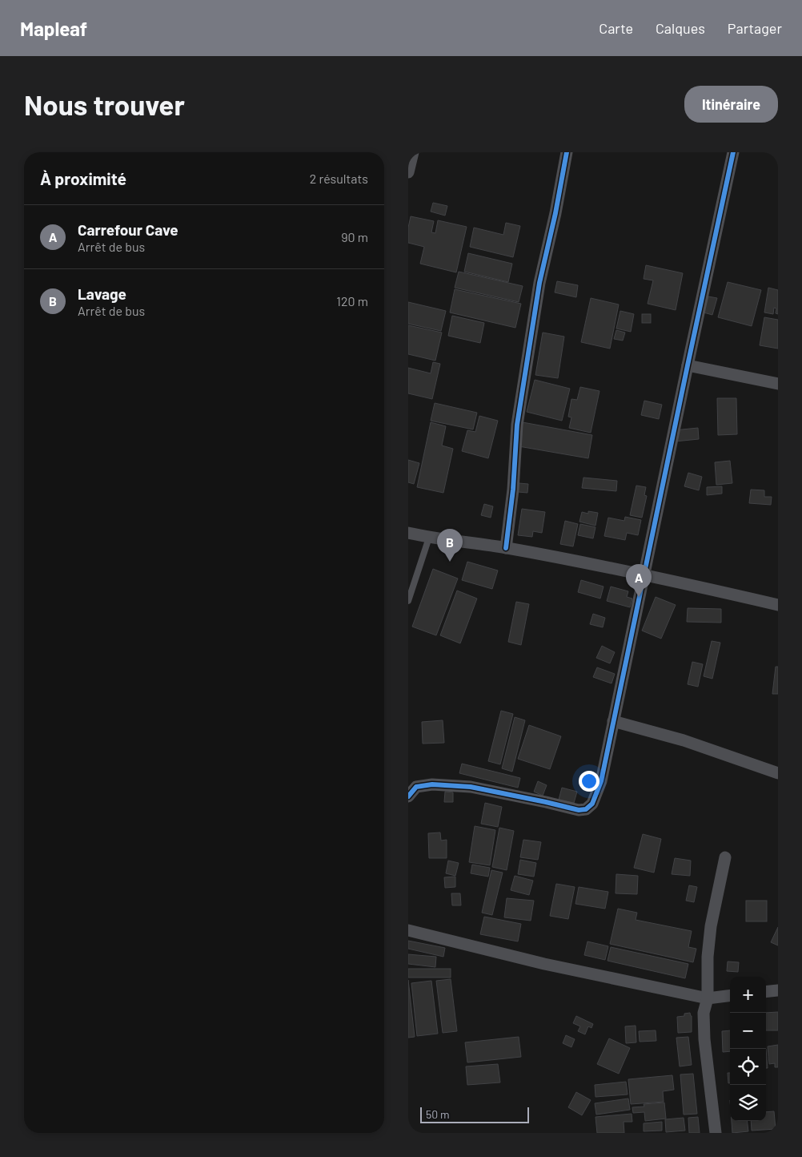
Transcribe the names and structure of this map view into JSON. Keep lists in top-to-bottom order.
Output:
{
  "scale_bar": "50 m",
  "page": {
    "header": "Mapleaf",
    "nav": ["Carte", "Calques", "Partager"],
    "buttons": "Itinéraire",
    "title": "Nous trouver",
    "heading": ["À proximité", "2 résultats"],
    "list": [
      {
        "mark": "A",
        "name": "Carrefour Cave",
        "note": "Arrêt de bus",
        "value": "90 m"
      },
      {
        "mark": "B",
        "name": "Lavage",
        "note": "Arrêt de bus",
        "value": "120 m"
      }
    ],
    "pins": ["B", "A"],
    "map_buttons": ["+", "−"],
    "scale": "50 m"
  }
}
